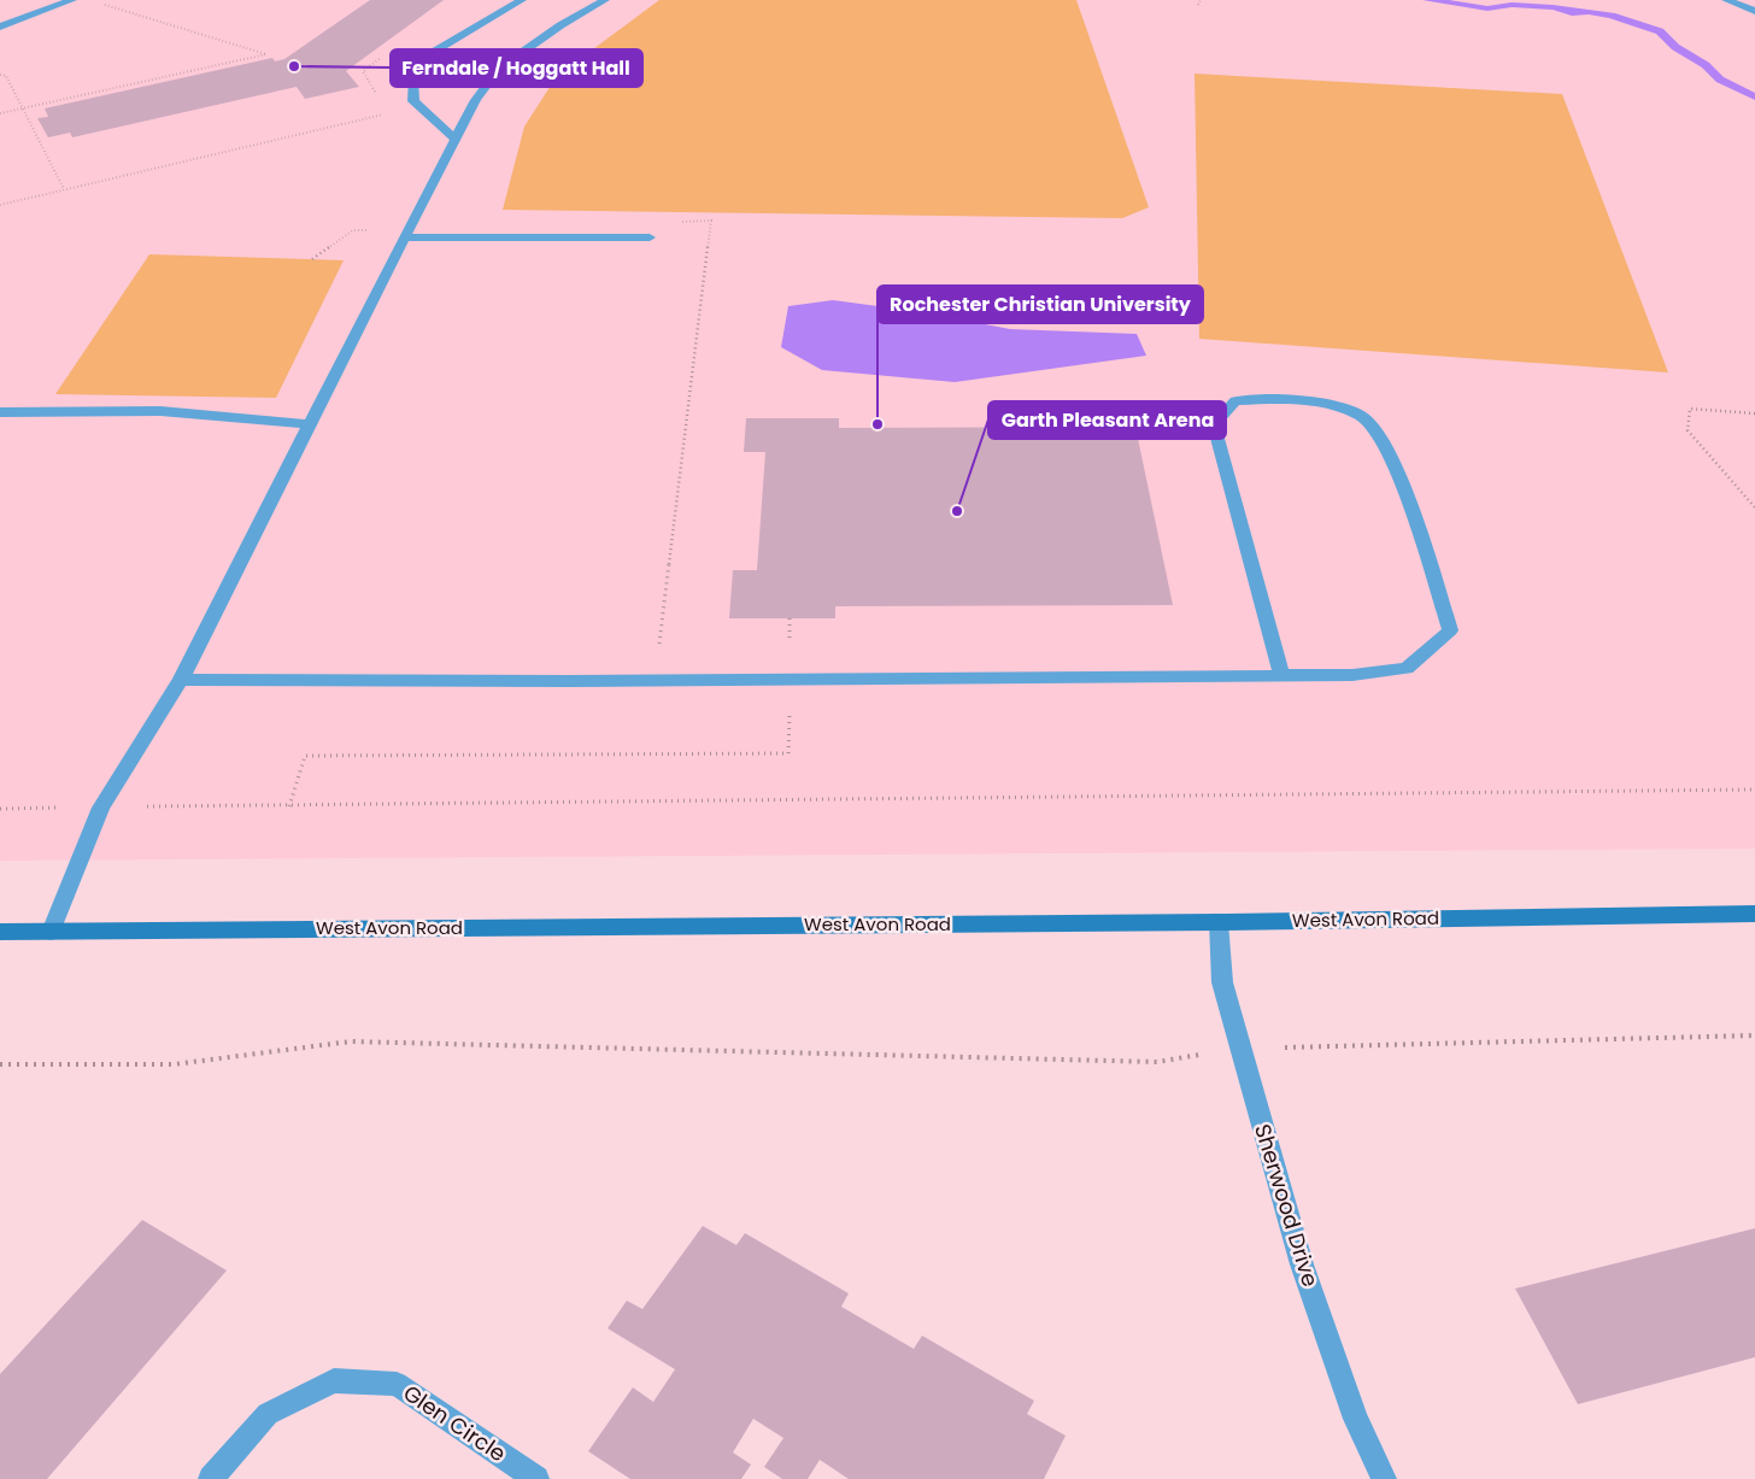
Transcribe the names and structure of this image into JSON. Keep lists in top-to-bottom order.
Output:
{
  "streets": {
    "main road": ["West Avon Road"],
    "street": ["Sherwood Drive", "Glen Circle"]
  },
  "crossings": [
    ["West Avon Road", "Sherwood Drive"]
  ],
  "places": ["Ferndale / Hoggatt Hall", "Rochester Christian University", "Garth Pleasant Arena"]
}
